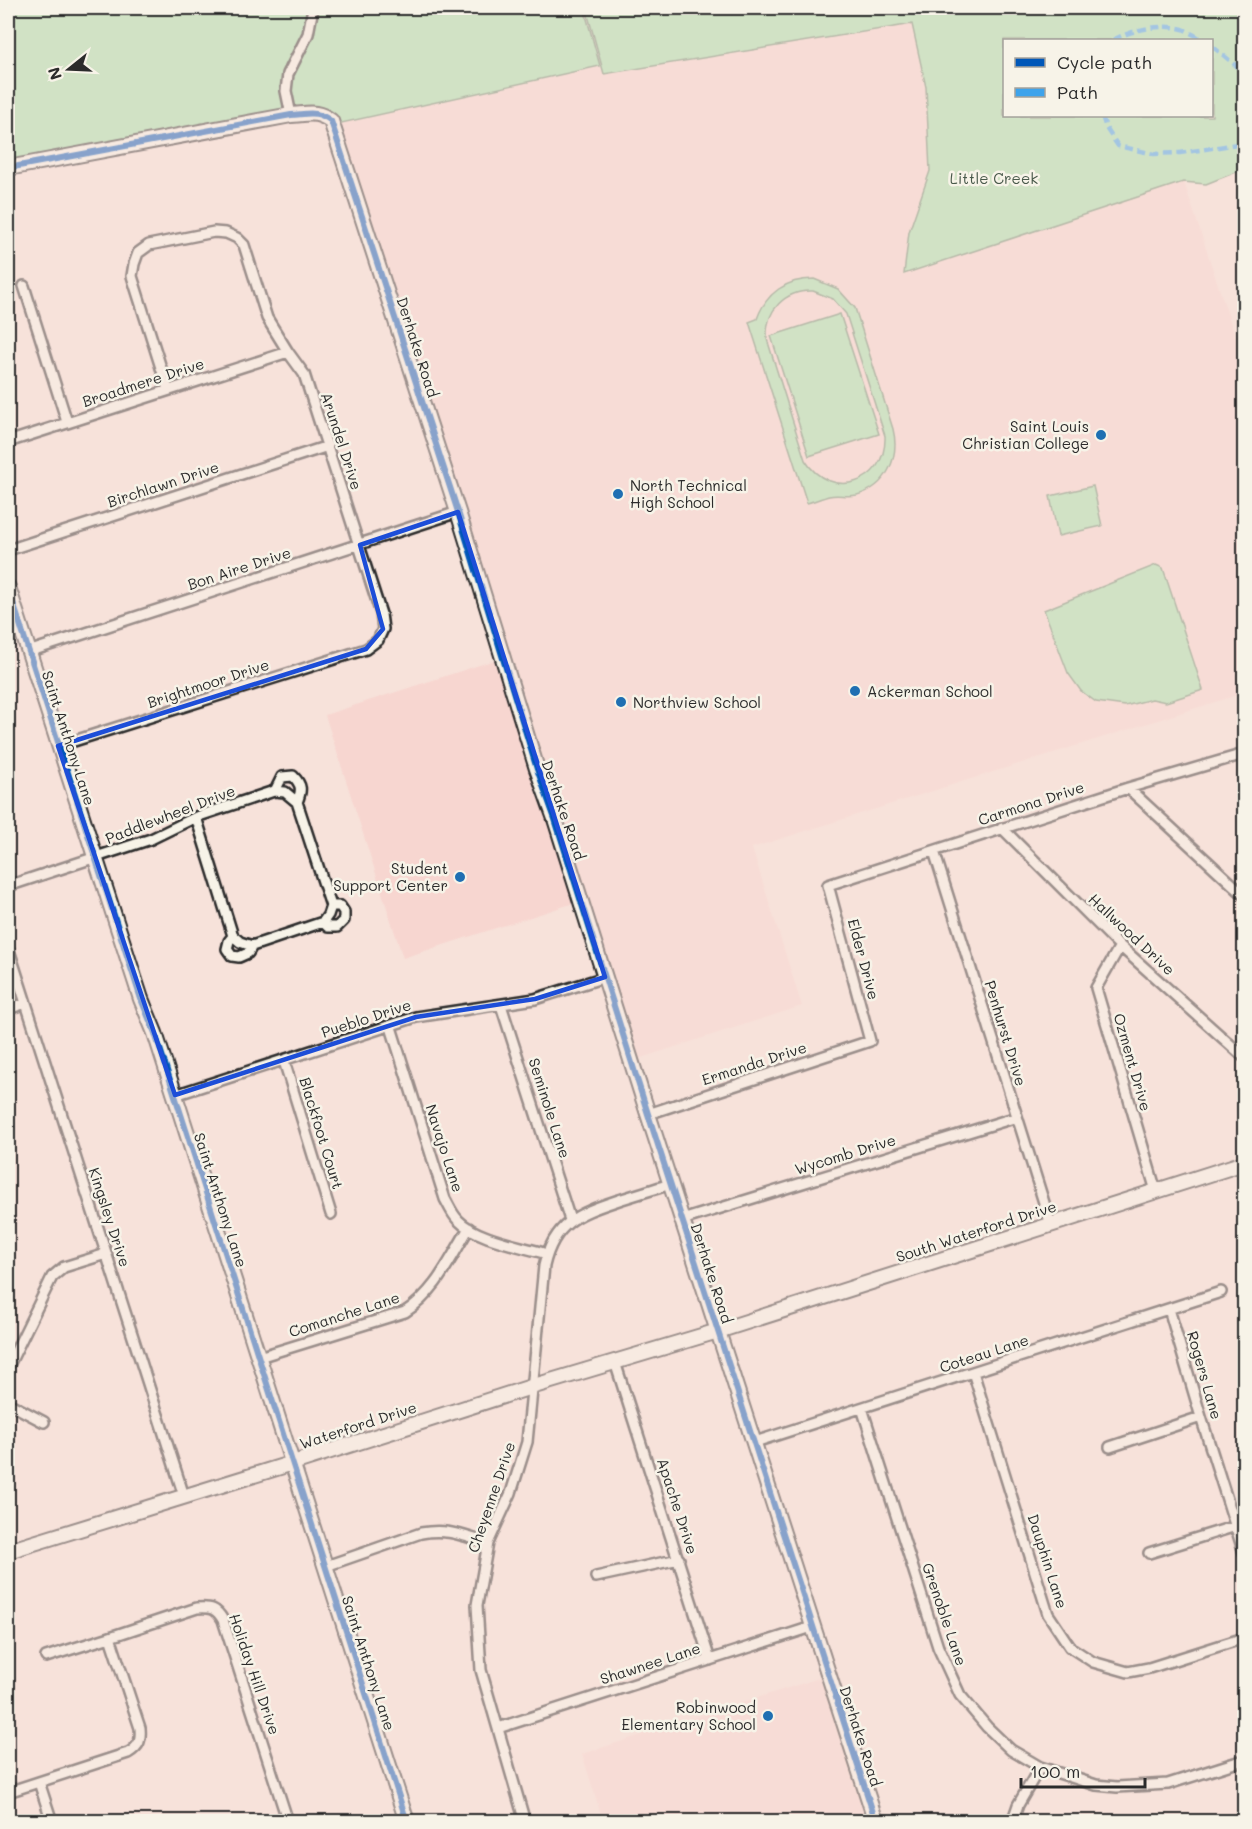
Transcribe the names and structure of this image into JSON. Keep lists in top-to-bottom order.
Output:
{
  "streets": {
    "street": [
      "Derhake Road",
      "Broadmere Drive",
      "Arundel Drive",
      "Birchlawn Drive",
      "Bon Aire Drive",
      "Brightmoor Drive",
      "Saint Anthony Lane",
      "Carmona Drive",
      "Paddlewheel Drive",
      "Hallwood Drive",
      "Elder Drive",
      "Pueblo Drive",
      "Penhurst Drive",
      "Ozment Drive",
      "Ermanda Drive",
      "Seminole Lane",
      "Blackfoot Court",
      "Navajo Lane",
      "Wycomb Drive",
      "Kingsley Drive",
      "South Waterford Drive",
      "Comanche Lane",
      "Coteau Lane",
      "Rogers Lane",
      "Waterford Drive",
      "Cheyenne Drive",
      "Apache Drive",
      "Dauphin Lane",
      "Grenoble Lane",
      "Shawnee Lane",
      "Holiday Hill Drive"
    ]
  },
  "crossings": [
    ["Derhake Road", "Bon Aire Drive"],
    ["Derhake Road", "Pueblo Drive"],
    ["Derhake Road", "Ermanda Drive"],
    ["Derhake Road", "Wycomb Drive"],
    ["Derhake Road", "South Waterford Drive"],
    ["Derhake Road", "Coteau Lane"],
    ["Derhake Road", "Waterford Drive"],
    ["Derhake Road", "Cheyenne Drive"],
    ["Derhake Road", "Shawnee Lane"],
    ["Broadmere Drive", "Arundel Drive"],
    ["Arundel Drive", "Birchlawn Drive"],
    ["Arundel Drive", "Bon Aire Drive"],
    ["Arundel Drive", "Brightmoor Drive"],
    ["Bon Aire Drive", "Saint Anthony Lane"],
    ["Brightmoor Drive", "Saint Anthony Lane"],
    ["Saint Anthony Lane", "Paddlewheel Drive"],
    ["Saint Anthony Lane", "Pueblo Drive"],
    ["Saint Anthony Lane", "Comanche Lane"],
    ["Saint Anthony Lane", "Waterford Drive"],
    ["Carmona Drive", "Hallwood Drive"],
    ["Carmona Drive", "Elder Drive"],
    ["Carmona Drive", "Penhurst Drive"],
    ["Hallwood Drive", "Ozment Drive"],
    ["Elder Drive", "Ermanda Drive"],
    ["Pueblo Drive", "Seminole Lane"],
    ["Pueblo Drive", "Blackfoot Court"],
    ["Pueblo Drive", "Navajo Lane"],
    ["Penhurst Drive", "Wycomb Drive"],
    ["Penhurst Drive", "South Waterford Drive"],
    ["Ozment Drive", "South Waterford Drive"],
    ["Seminole Lane", "Cheyenne Drive"],
    ["Navajo Lane", "Comanche Lane"],
    ["Navajo Lane", "Cheyenne Drive"],
    ["Kingsley Drive", "Waterford Drive"],
    ["South Waterford Drive", "Waterford Drive"],
    ["Coteau Lane", "Rogers Lane"],
    ["Coteau Lane", "Dauphin Lane"],
    ["Coteau Lane", "Grenoble Lane"],
    ["Waterford Drive", "Cheyenne Drive"],
    ["Waterford Drive", "Apache Drive"],
    ["Cheyenne Drive", "Shawnee Lane"],
    ["Apache Drive", "Shawnee Lane"]
  ],
  "parks": ["Little Creek"],
  "places": [
    "Saint Louis Christian College",
    "North Technical High School",
    "Ackerman School",
    "Northview School",
    "Student Support Center",
    "Robinwood Elementary School"
  ],
  "legend": ["Cycle path", "Path"],
  "scale_bar": "100 m",
  "north": "left"
}
